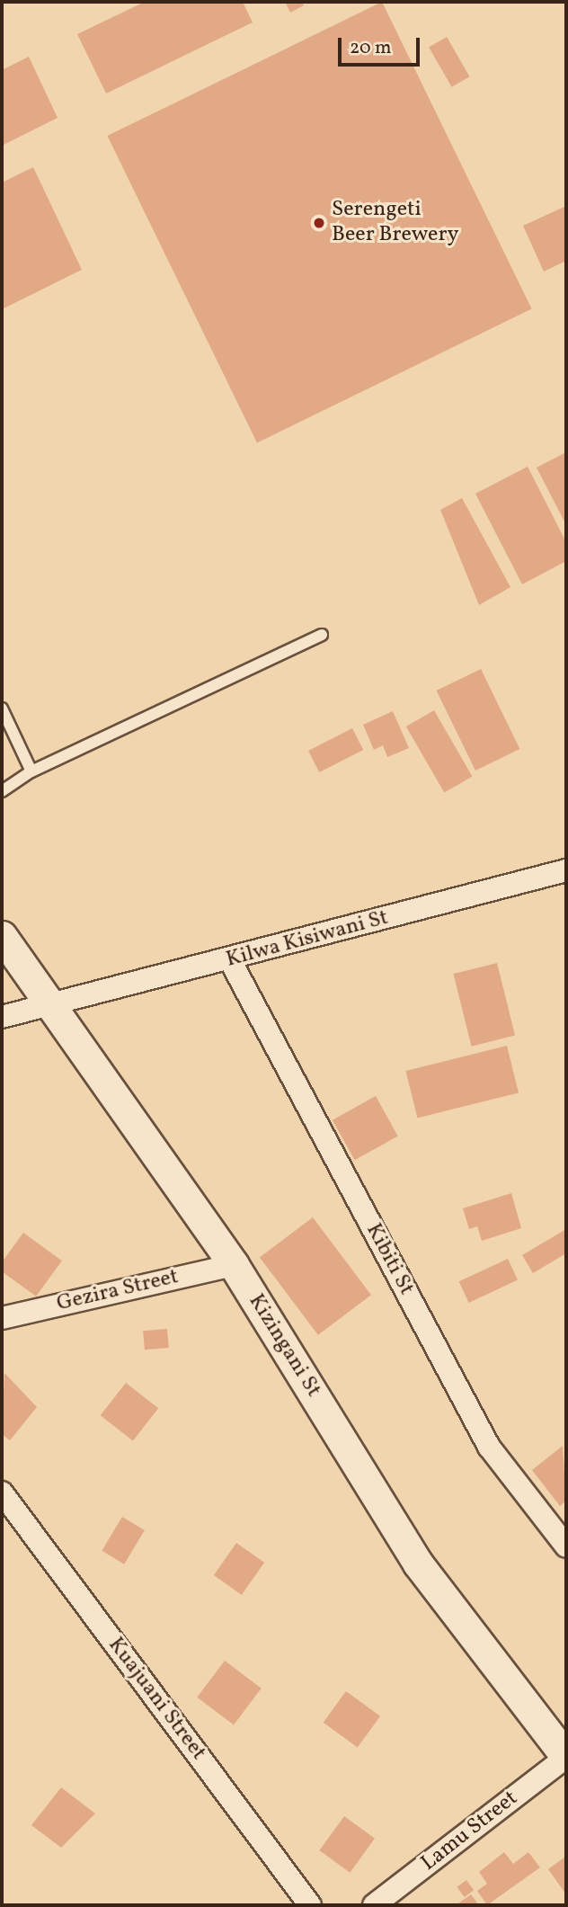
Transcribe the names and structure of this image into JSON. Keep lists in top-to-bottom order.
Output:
{
  "streets": {
    "street": [
      "Kilwa Kisiwani St",
      "Kibiti St",
      "Gezira Street",
      "Kizingani St",
      "Kuajuani Street",
      "Lamu Street"
    ]
  },
  "crossings": [
    ["Kilwa Kisiwani St", "Kibiti St"],
    ["Kilwa Kisiwani St", "Kizingani St"],
    ["Gezira Street", "Kizingani St"],
    ["Kizingani St", "Lamu Street"]
  ],
  "places": ["Serengeti Beer Brewery"],
  "scale_bar": "20 m"
}
